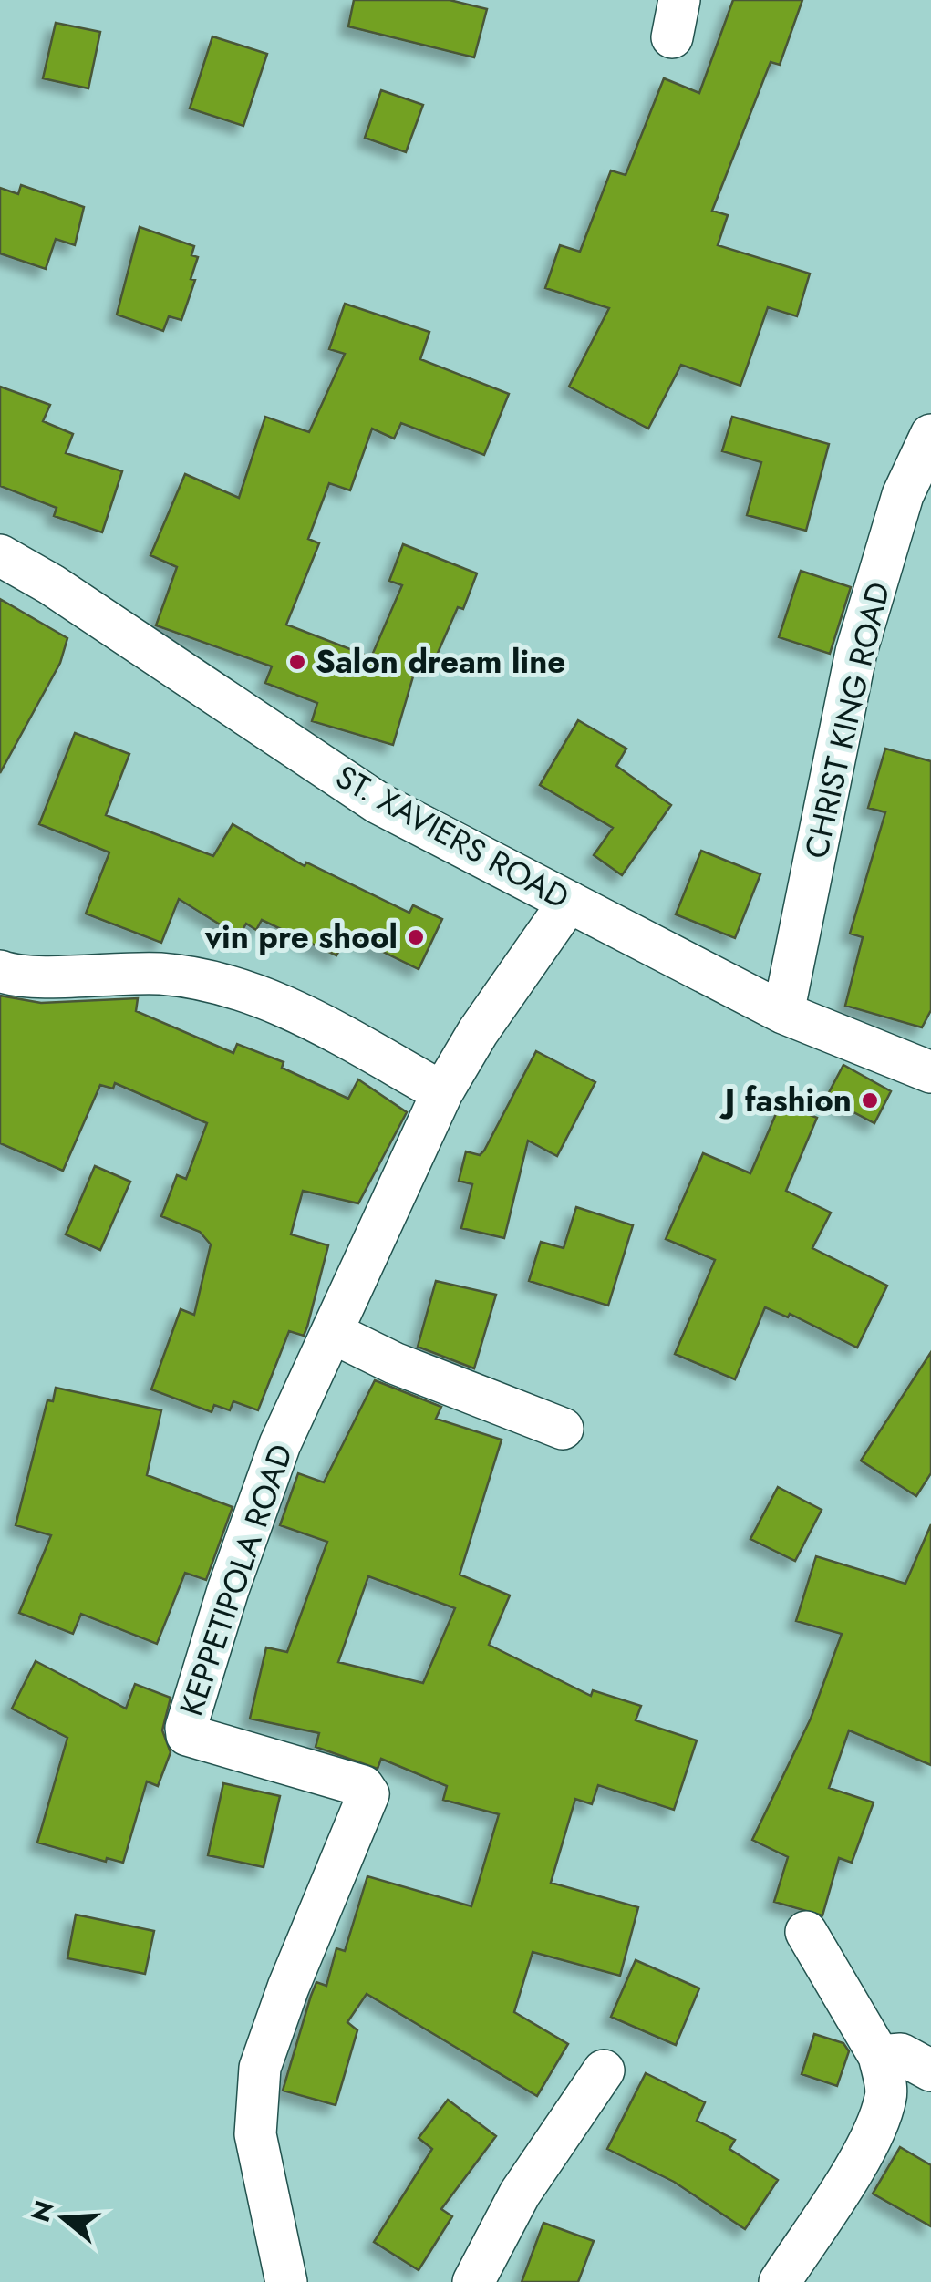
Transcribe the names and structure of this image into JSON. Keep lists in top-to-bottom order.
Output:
{
  "streets": {
    "street": ["CHRIST KING ROAD", "ST. XAVIERS ROAD", "KEPPETIPOLA ROAD"]
  },
  "crossings": [
    ["CHRIST KING ROAD", "ST. XAVIERS ROAD"],
    ["ST. XAVIERS ROAD", "KEPPETIPOLA ROAD"]
  ],
  "places": ["Salon dream line", "vin pre shool", "J fashion"],
  "north": "left"
}
